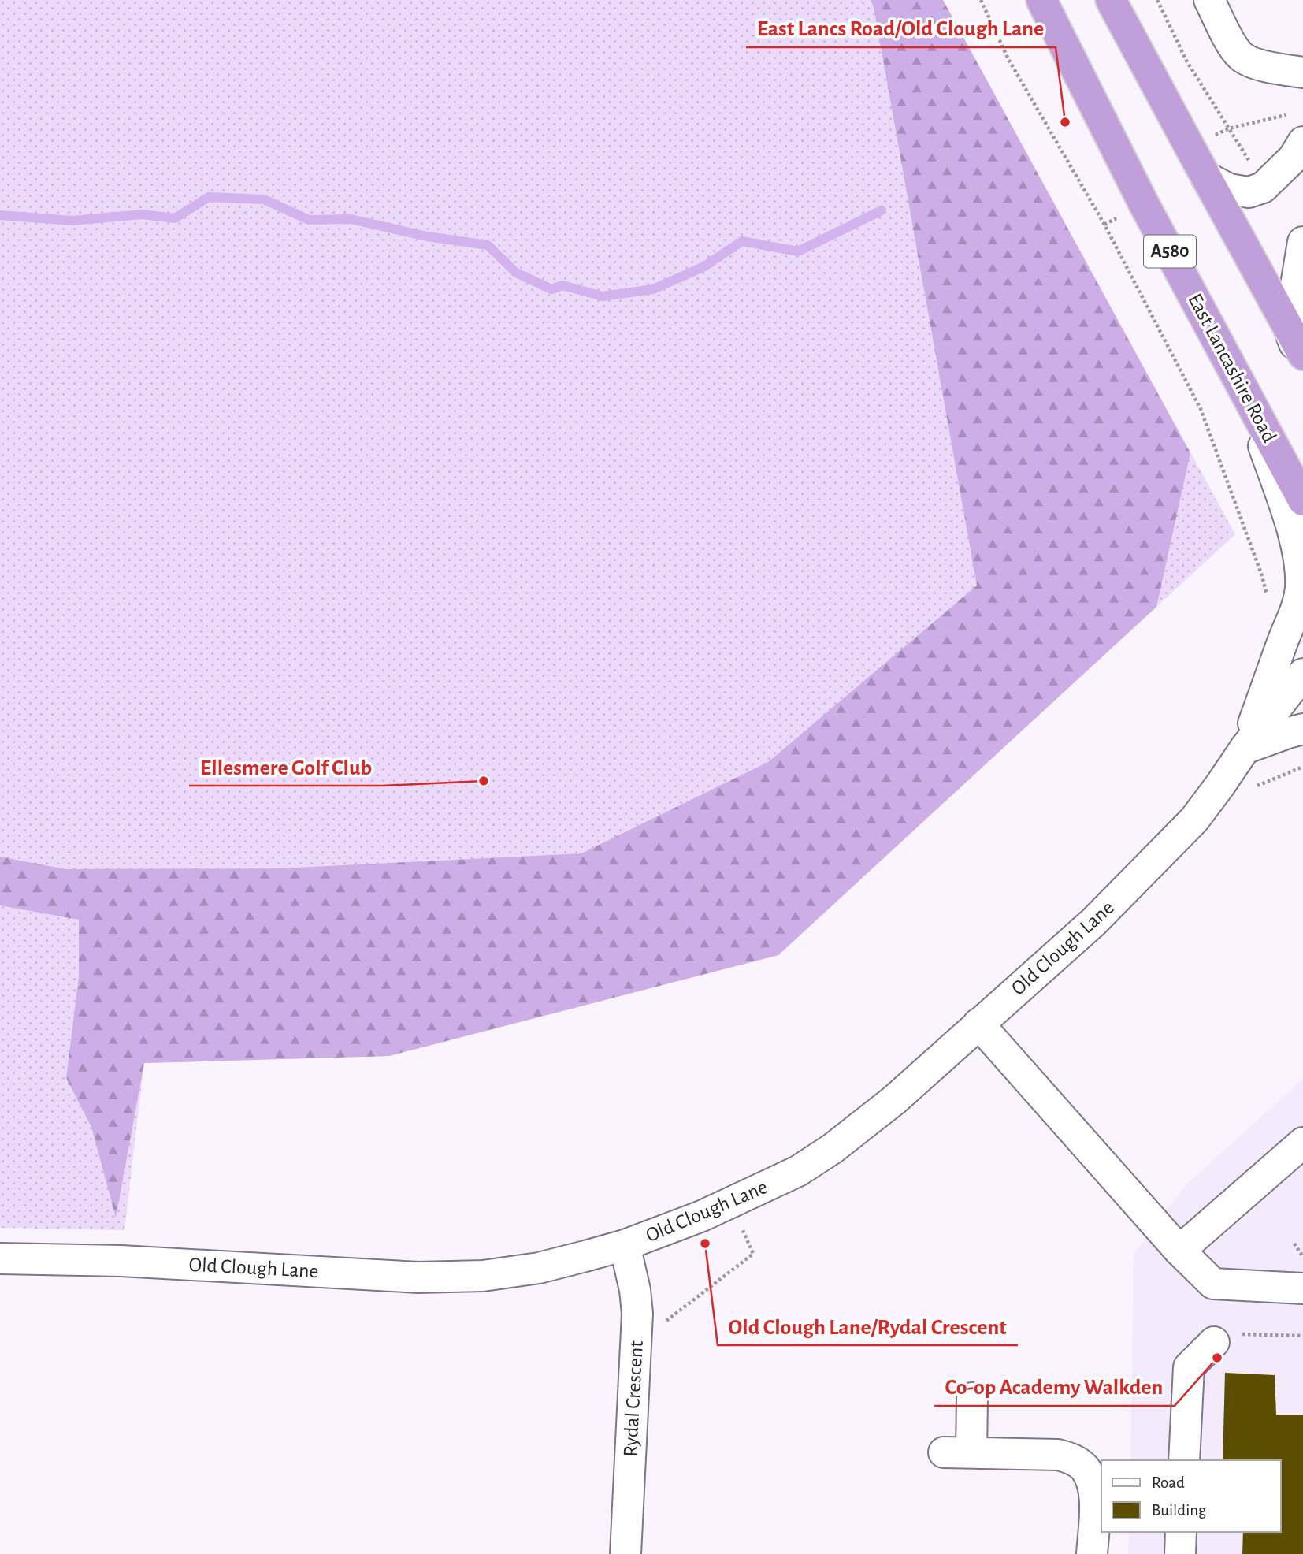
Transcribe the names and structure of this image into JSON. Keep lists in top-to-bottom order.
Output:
{
  "streets": {
    "highway": ["A580", "East Lancashire Road"],
    "street": ["Old Clough Lane", "Rydal Crescent"]
  },
  "crossings": [
    ["East Lancashire Road", "Old Clough Lane"],
    ["Old Clough Lane", "Rydal Crescent"]
  ],
  "places": [
    "East Lancs Road/Old Clough Lane",
    "Ellesmere Golf Club",
    "Old Clough Lane/Rydal Crescent",
    "Co-op Academy Walkden"
  ],
  "legend": ["Road", "Building"]
}
